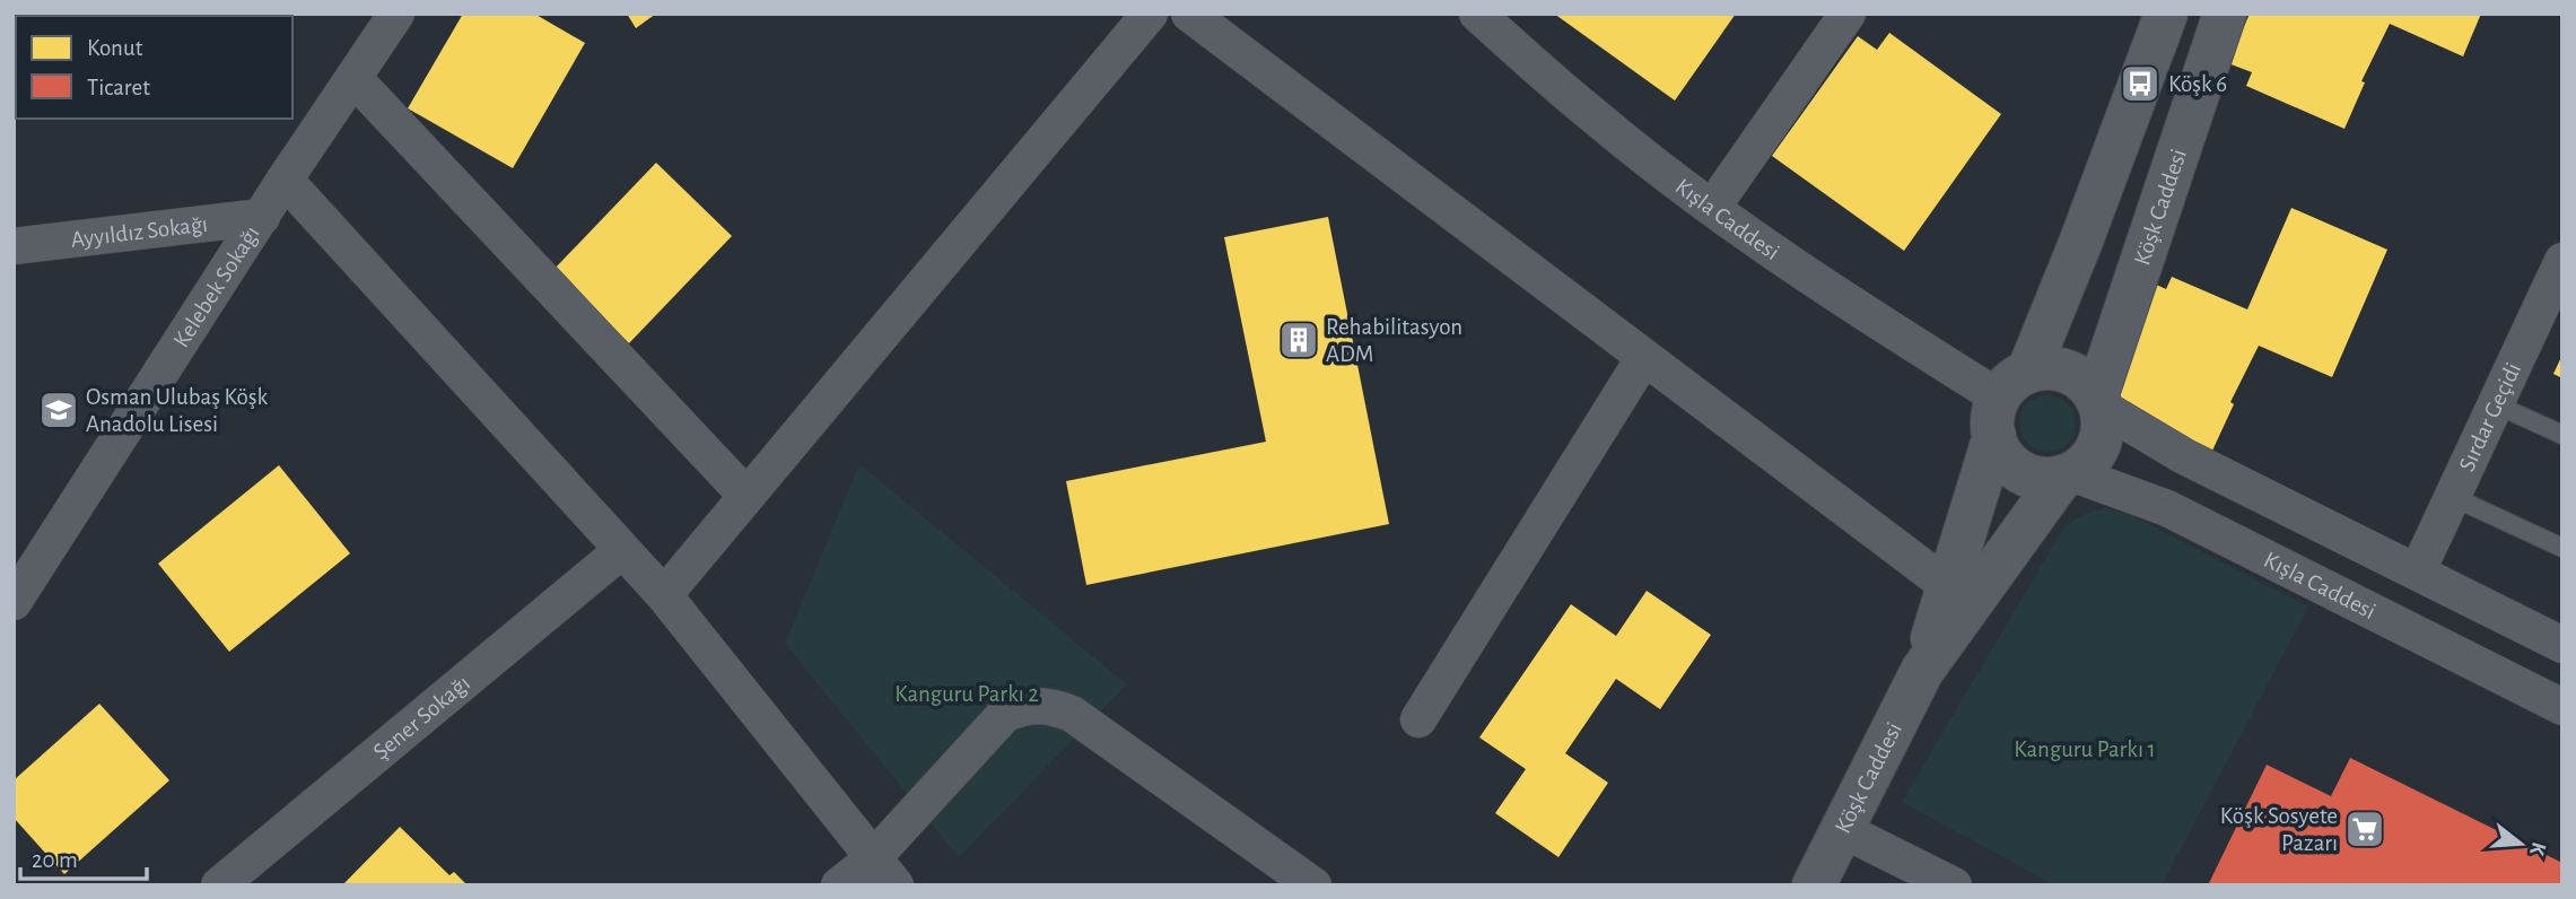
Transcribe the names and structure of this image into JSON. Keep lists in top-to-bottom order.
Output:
{
  "streets": {
    "street": [
      "Köşk Caddesi",
      "Kışla Caddesi",
      "Ayyıldız Sokağı",
      "Kelebek Sokağı",
      "Sırdar Geçidi",
      "Şener Sokağı"
    ]
  },
  "crossings": [
    ["Köşk Caddesi", "Kışla Caddesi"],
    ["Ayyıldız Sokağı", "Kelebek Sokağı"]
  ],
  "parks": ["Kanguru Parkı 2", "Kanguru Parkı 1"],
  "places": {
    "bus stop": ["Köşk 6"],
    "building": ["Rehabilitasyon ADM"],
    "school or university": ["Osman Ulubaş Köşk Anadolu Lisesi"],
    "supermarket": ["Köşk Sosyete Pazarı"]
  },
  "legend": ["Konut", "Ticaret"],
  "scale_bar": "20 m",
  "north": "right"
}
